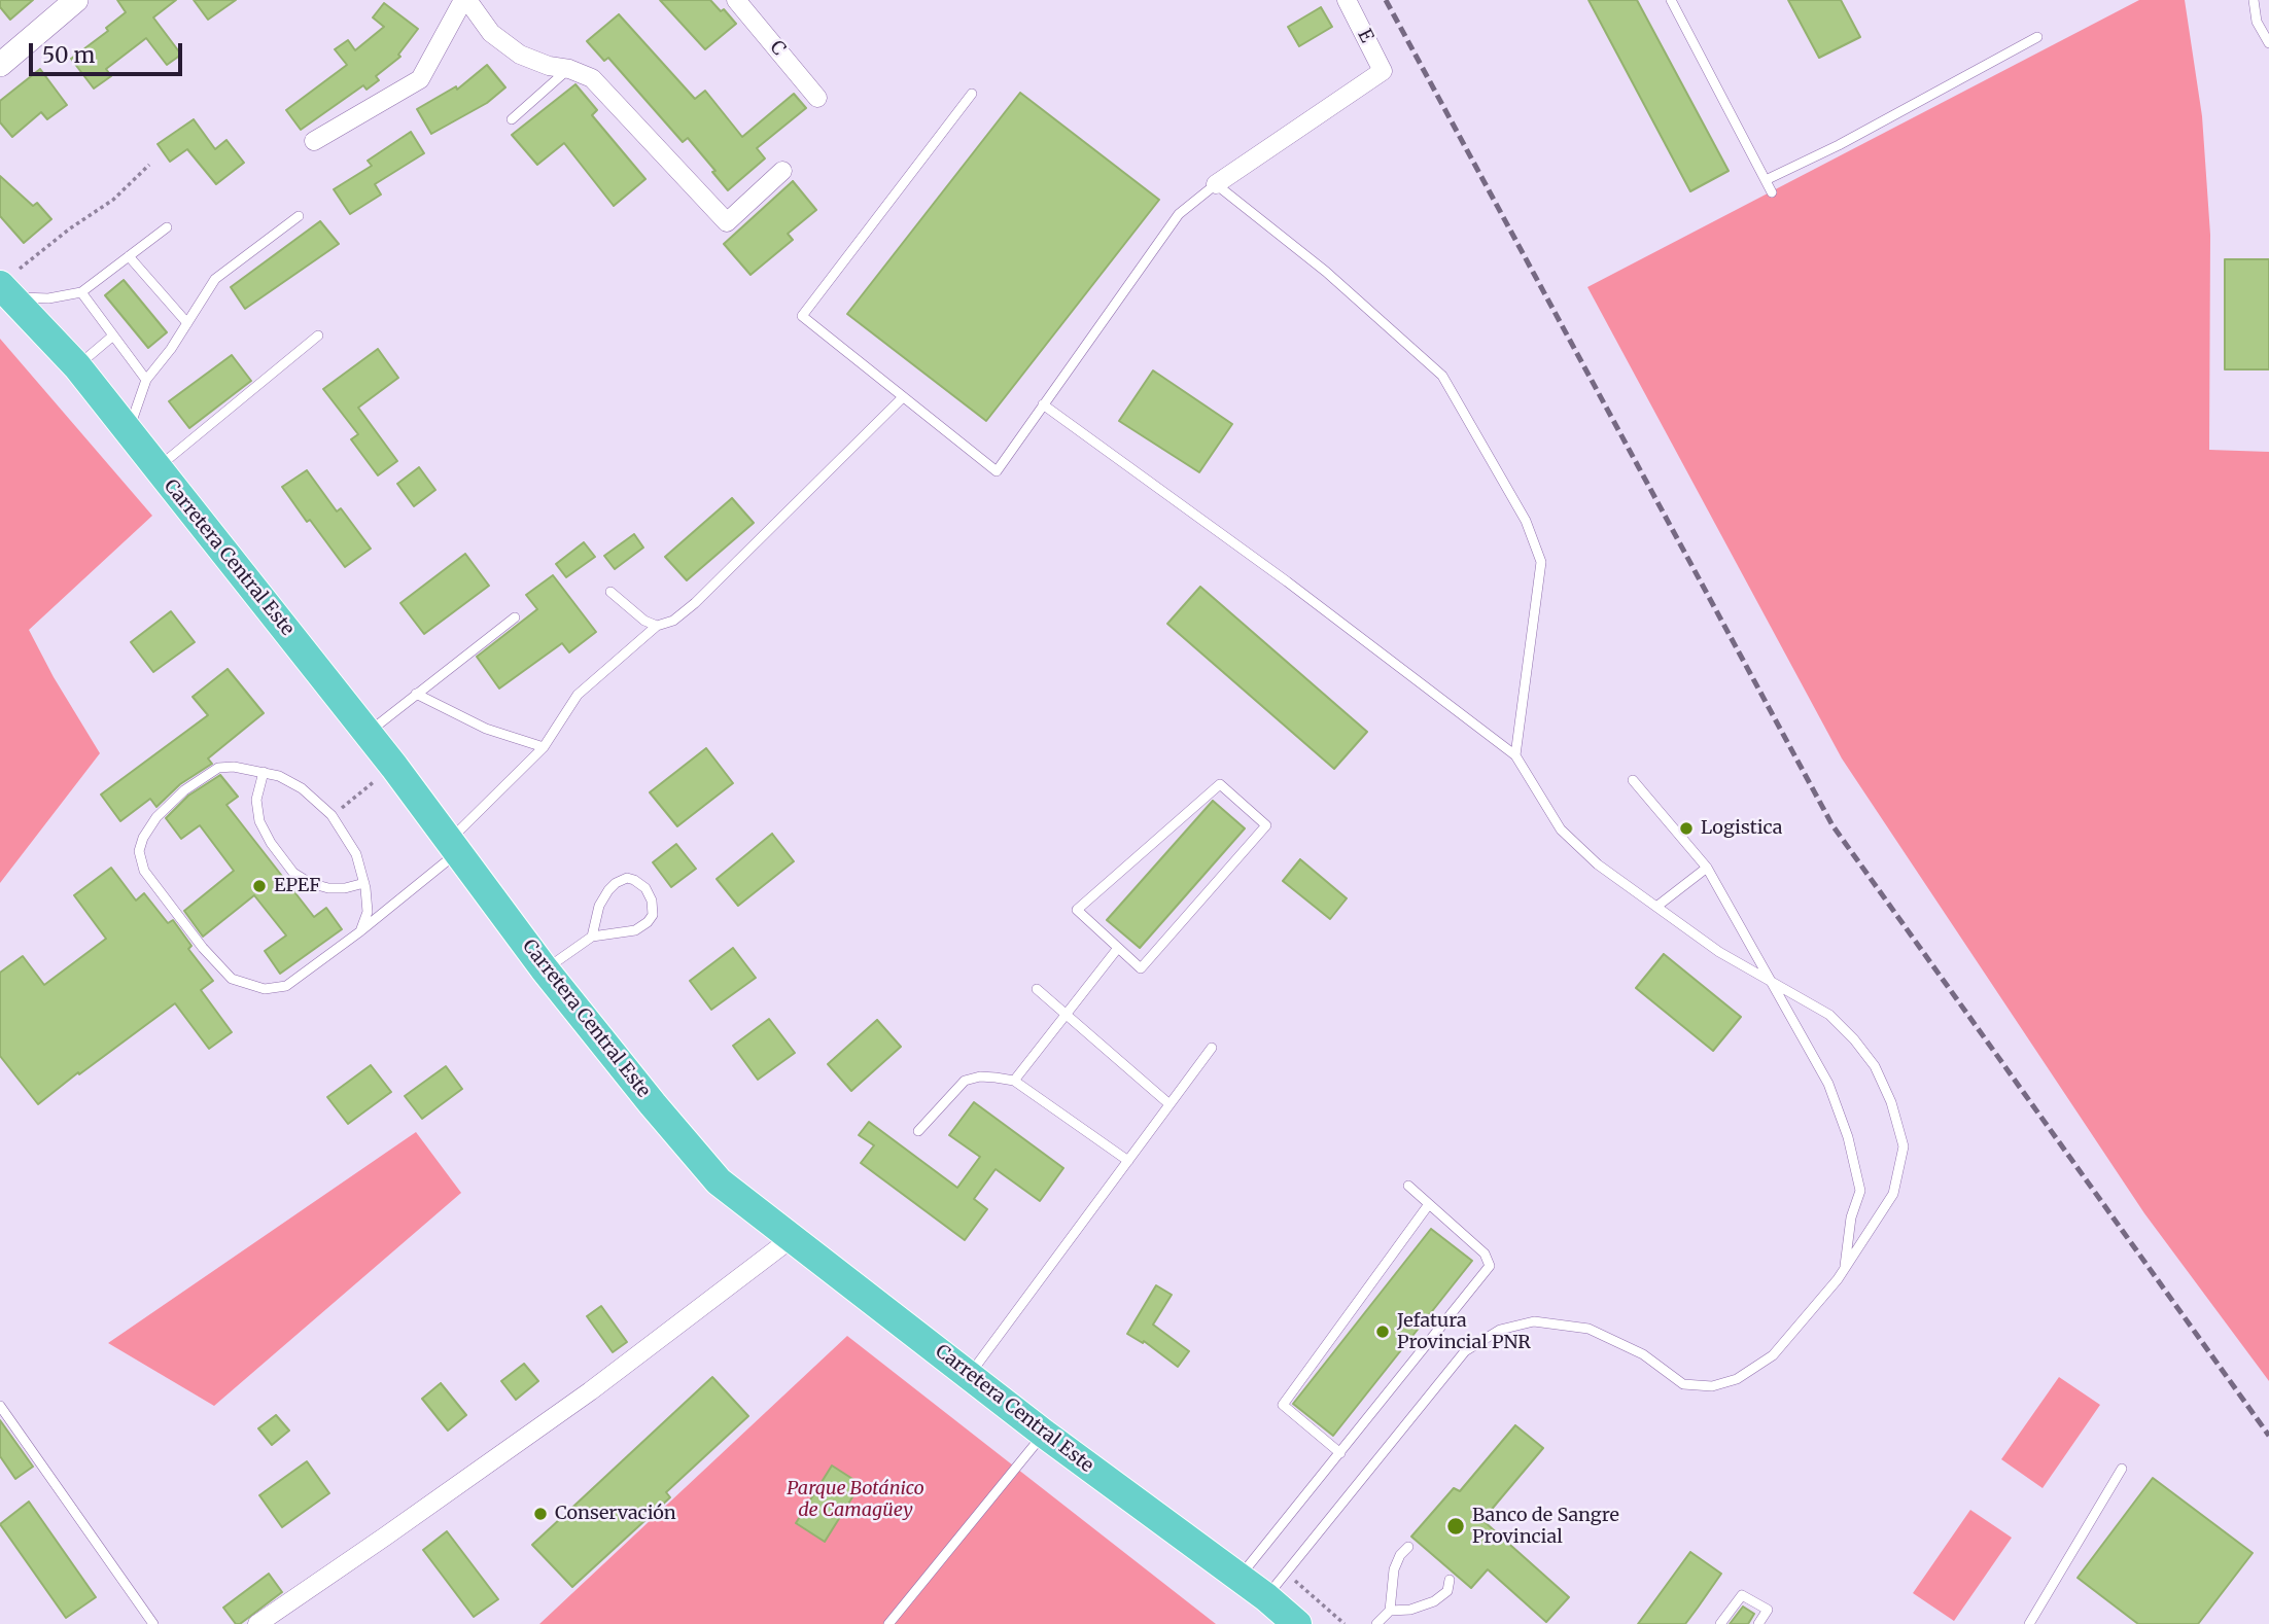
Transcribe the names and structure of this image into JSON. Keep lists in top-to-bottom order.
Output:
{
  "streets": {
    "main road": ["Carretera Central Este"],
    "street": ["E", "C"]
  },
  "parks": ["Parque Botánico de Camagüey"],
  "places": [
    "Logistica",
    "EPEF",
    "Jefatura Provincial PNR",
    "Conservación",
    "Banco de Sangre Provincial"
  ],
  "scale_bar": "50 m"
}
